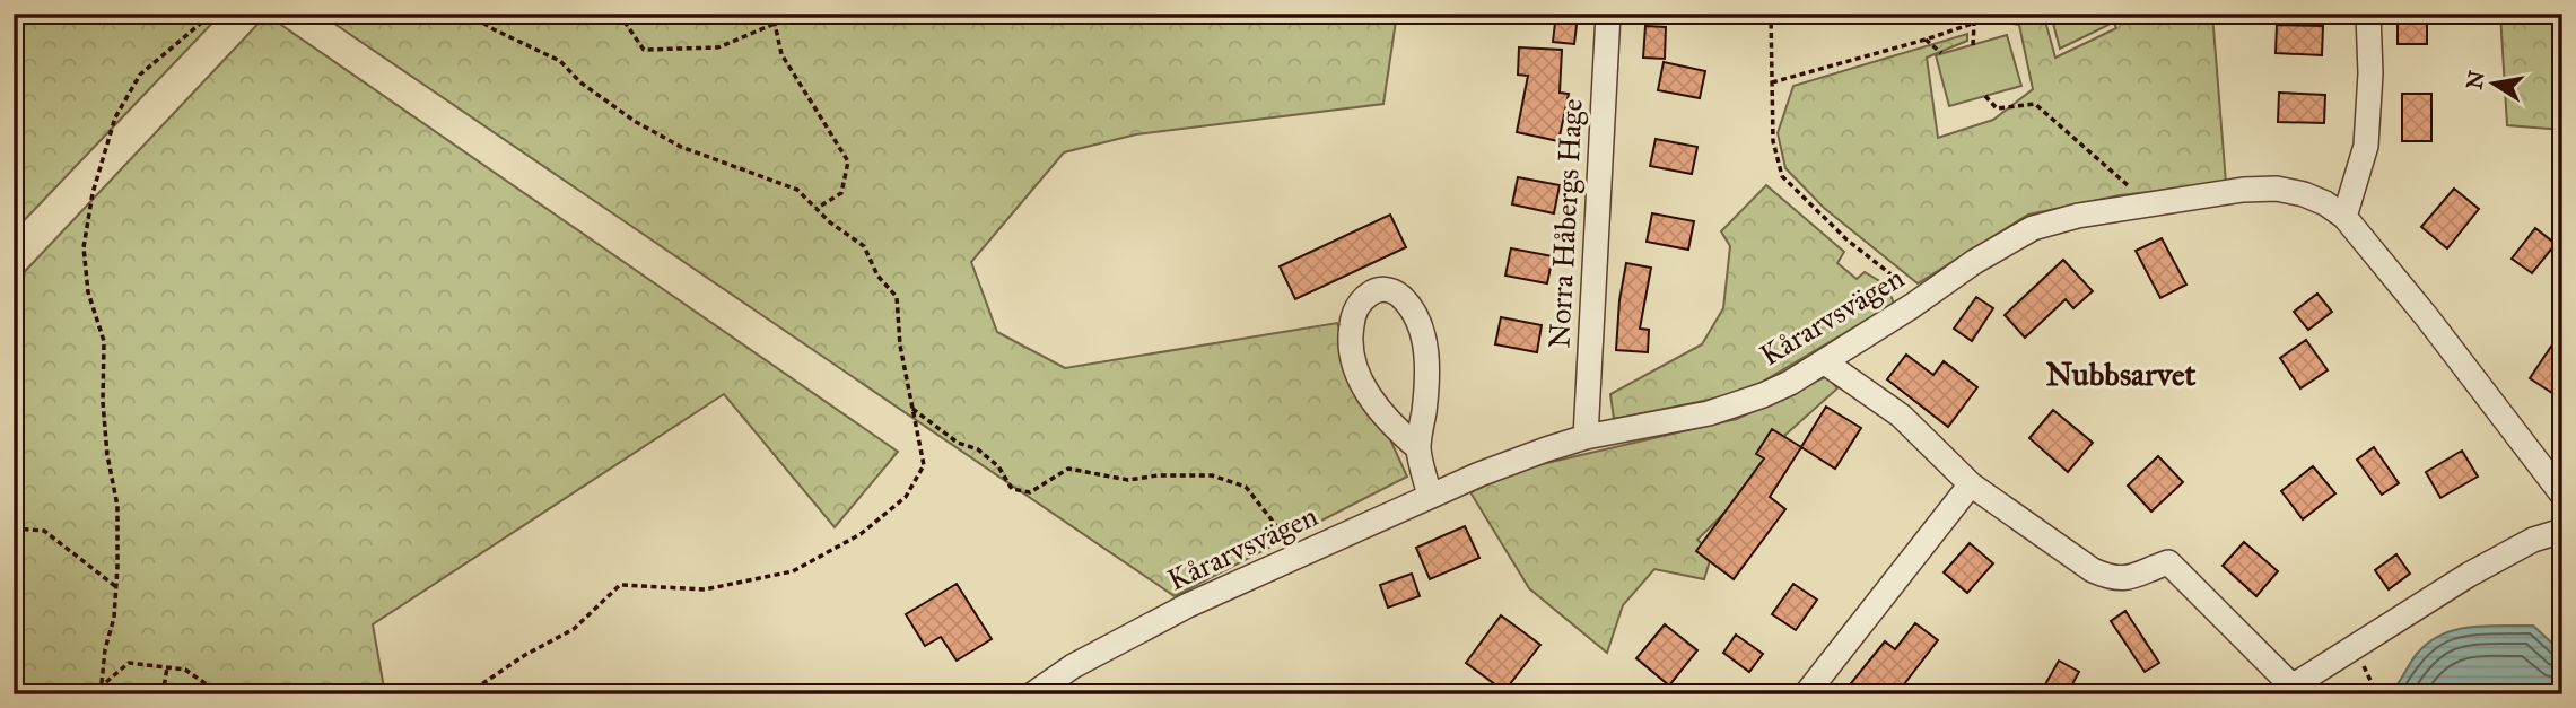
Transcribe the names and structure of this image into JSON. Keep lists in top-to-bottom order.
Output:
{
  "streets": {
    "street": ["Norra Håbergs Hage", "Kårarvsvägen"]
  },
  "crossings": [
    ["Norra Håbergs Hage", "Kårarvsvägen"]
  ],
  "districts": ["Nubbsarvet"],
  "north": "left"
}
